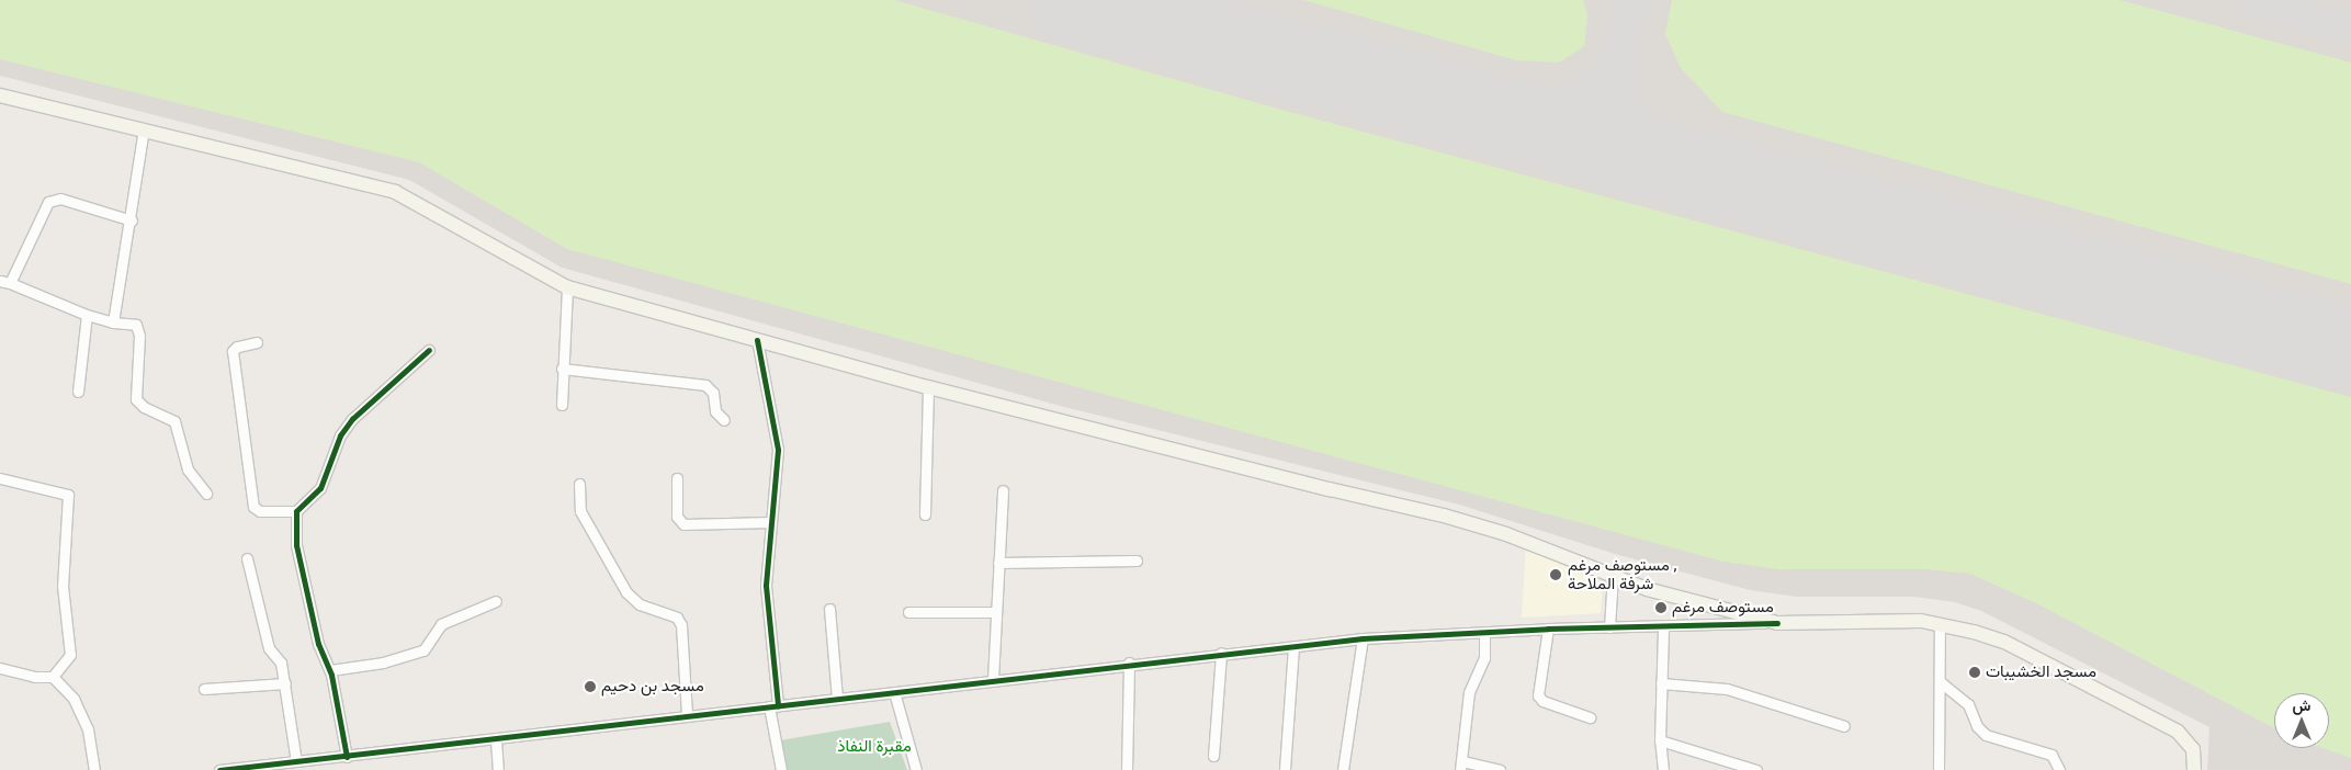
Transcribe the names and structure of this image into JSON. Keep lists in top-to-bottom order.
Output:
{
  "parks": ["مقبرة النفاذ"],
  "places": [
    "مستوصف مرغم , شرفة الملاحة",
    "مستوصف مرغم",
    "مسجد الخشيبات",
    "مسجد بن دحيم"
  ],
  "north": "top"
}
